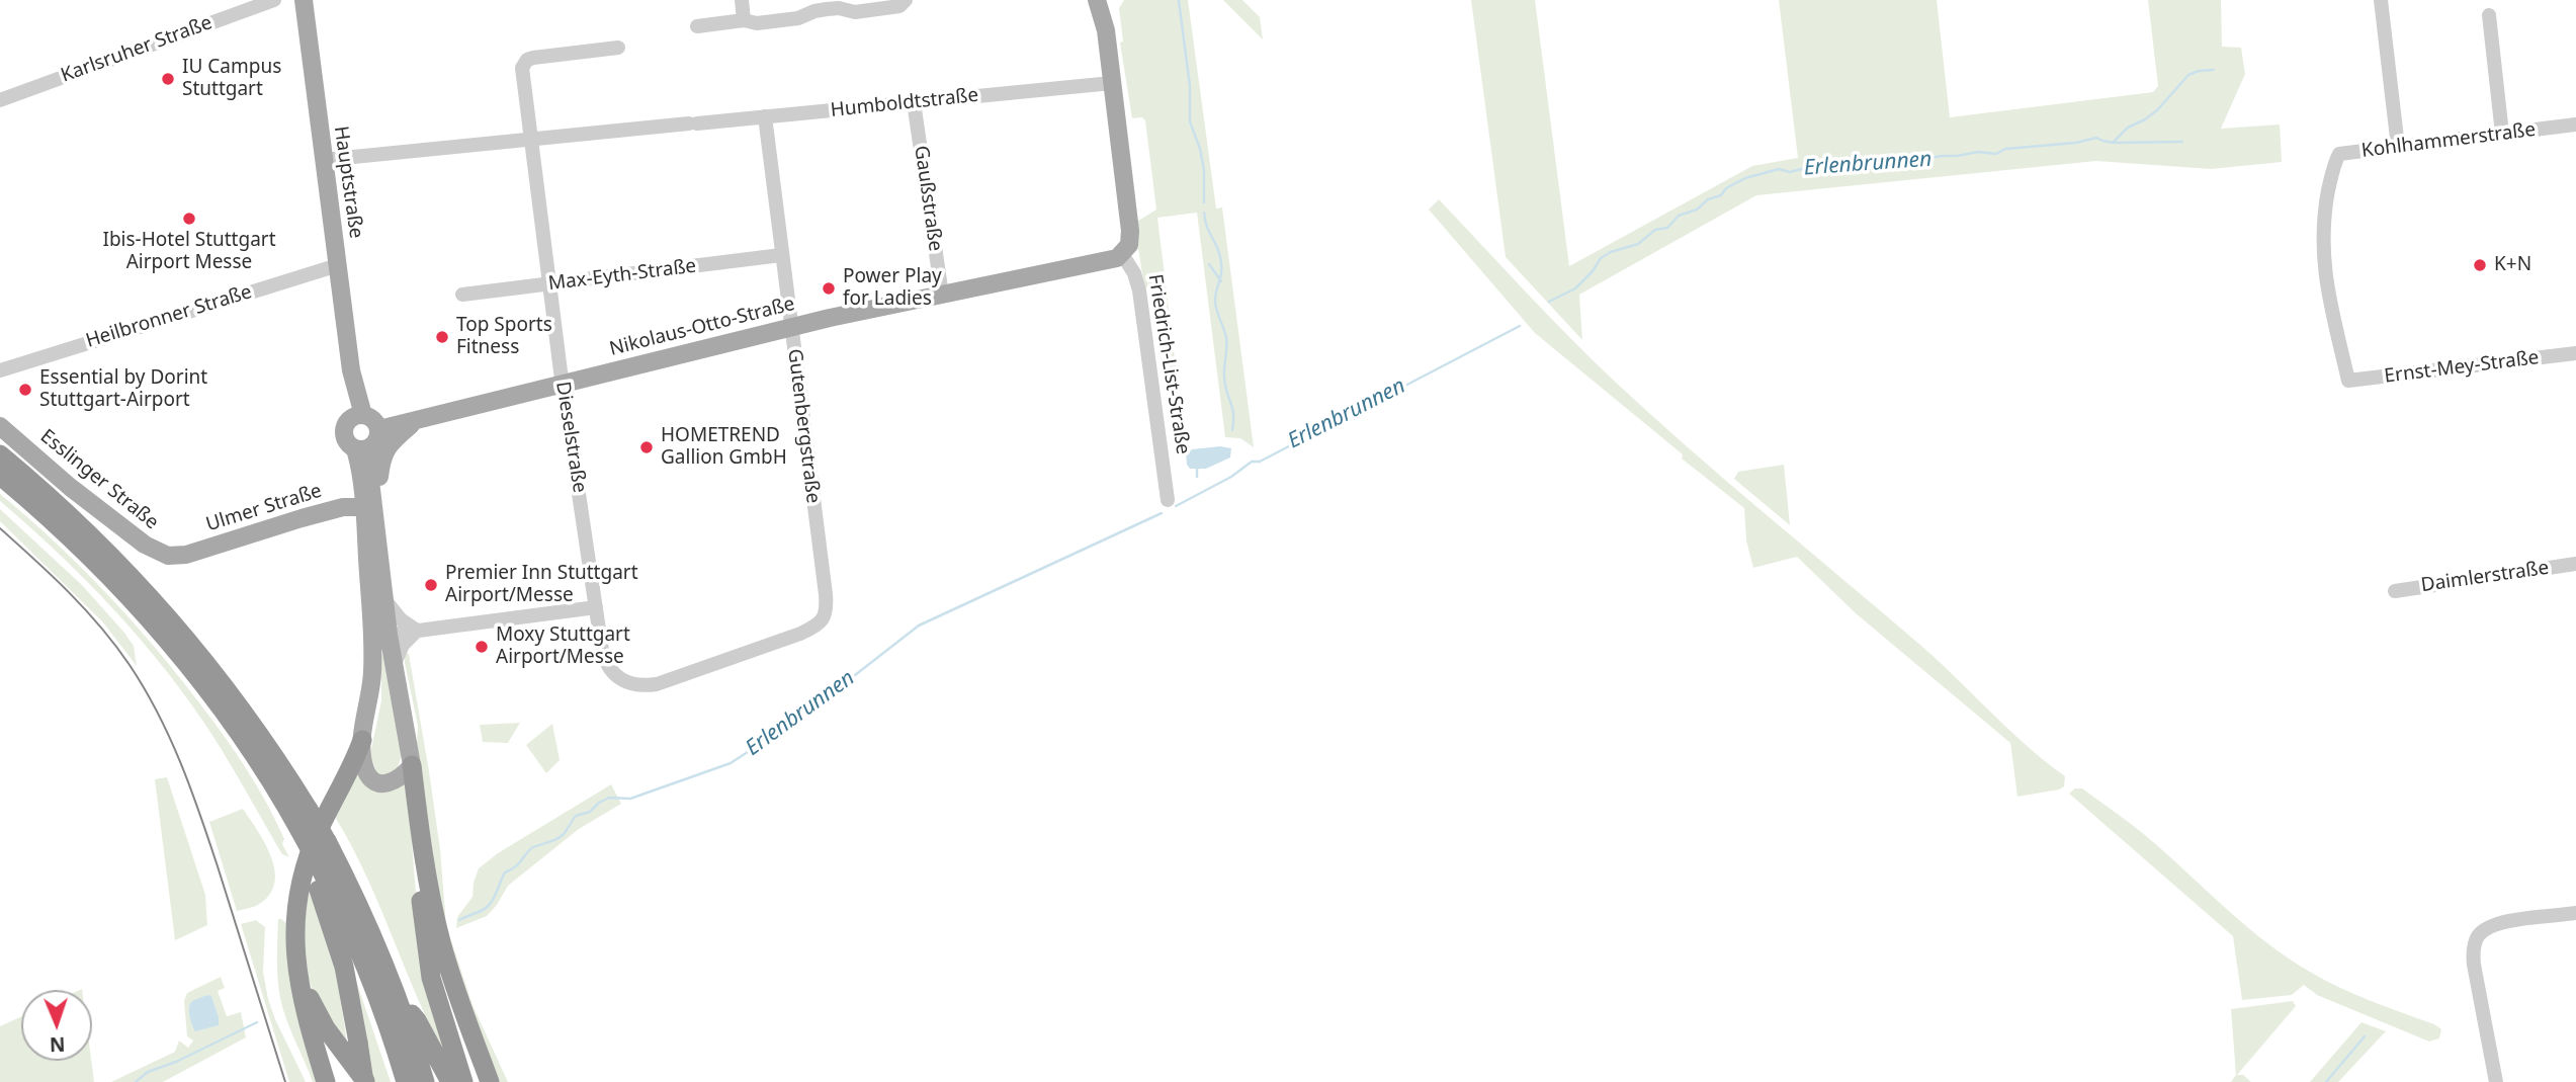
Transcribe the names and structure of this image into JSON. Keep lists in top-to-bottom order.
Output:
{
  "streets": {
    "main road": [
      "Hauptstraße",
      "Nikolaus-Otto-Straße",
      "Esslinger Straße",
      "Ulmer Straße"
    ],
    "street": [
      "Karlsruher Straße",
      "Humboldtstraße",
      "Kohlhammerstraße",
      "Gaußstraße",
      "Max-Eyth-Straße",
      "Heilbronner Straße",
      "Friedrich-List-Straße",
      "Ernst-Mey-Straße",
      "Gutenbergstraße",
      "Dieselstraße",
      "Daimlerstraße"
    ]
  },
  "crossings": [
    ["Humboldtstraße", "Hauptstraße"],
    ["Humboldtstraße", "Gaußstraße"],
    ["Humboldtstraße", "Gutenbergstraße"],
    ["Humboldtstraße", "Dieselstraße"],
    ["Kohlhammerstraße", "Ernst-Mey-Straße"],
    ["Hauptstraße", "Heilbronner Straße"],
    ["Hauptstraße", "Nikolaus-Otto-Straße"],
    ["Gaußstraße", "Nikolaus-Otto-Straße"],
    ["Max-Eyth-Straße", "Gutenbergstraße"],
    ["Max-Eyth-Straße", "Dieselstraße"],
    ["Nikolaus-Otto-Straße", "Friedrich-List-Straße"],
    ["Nikolaus-Otto-Straße", "Gutenbergstraße"],
    ["Nikolaus-Otto-Straße", "Dieselstraße"],
    ["Gutenbergstraße", "Dieselstraße"],
    ["Esslinger Straße", "Ulmer Straße"]
  ],
  "water": ["Erlenbrunnen"],
  "places": [
    "IU Campus Stuttgart",
    "Ibis-Hotel Stuttgart Airport Messe",
    "K+N",
    "Power Play for Ladies",
    "Top Sports Fitness",
    "Essential by Dorint Stuttgart-Airport",
    "HOMETREND Gallion GmbH",
    "Premier Inn Stuttgart Airport/Messe",
    "Moxy Stuttgart Airport/Messe"
  ],
  "north": "bottom"
}
